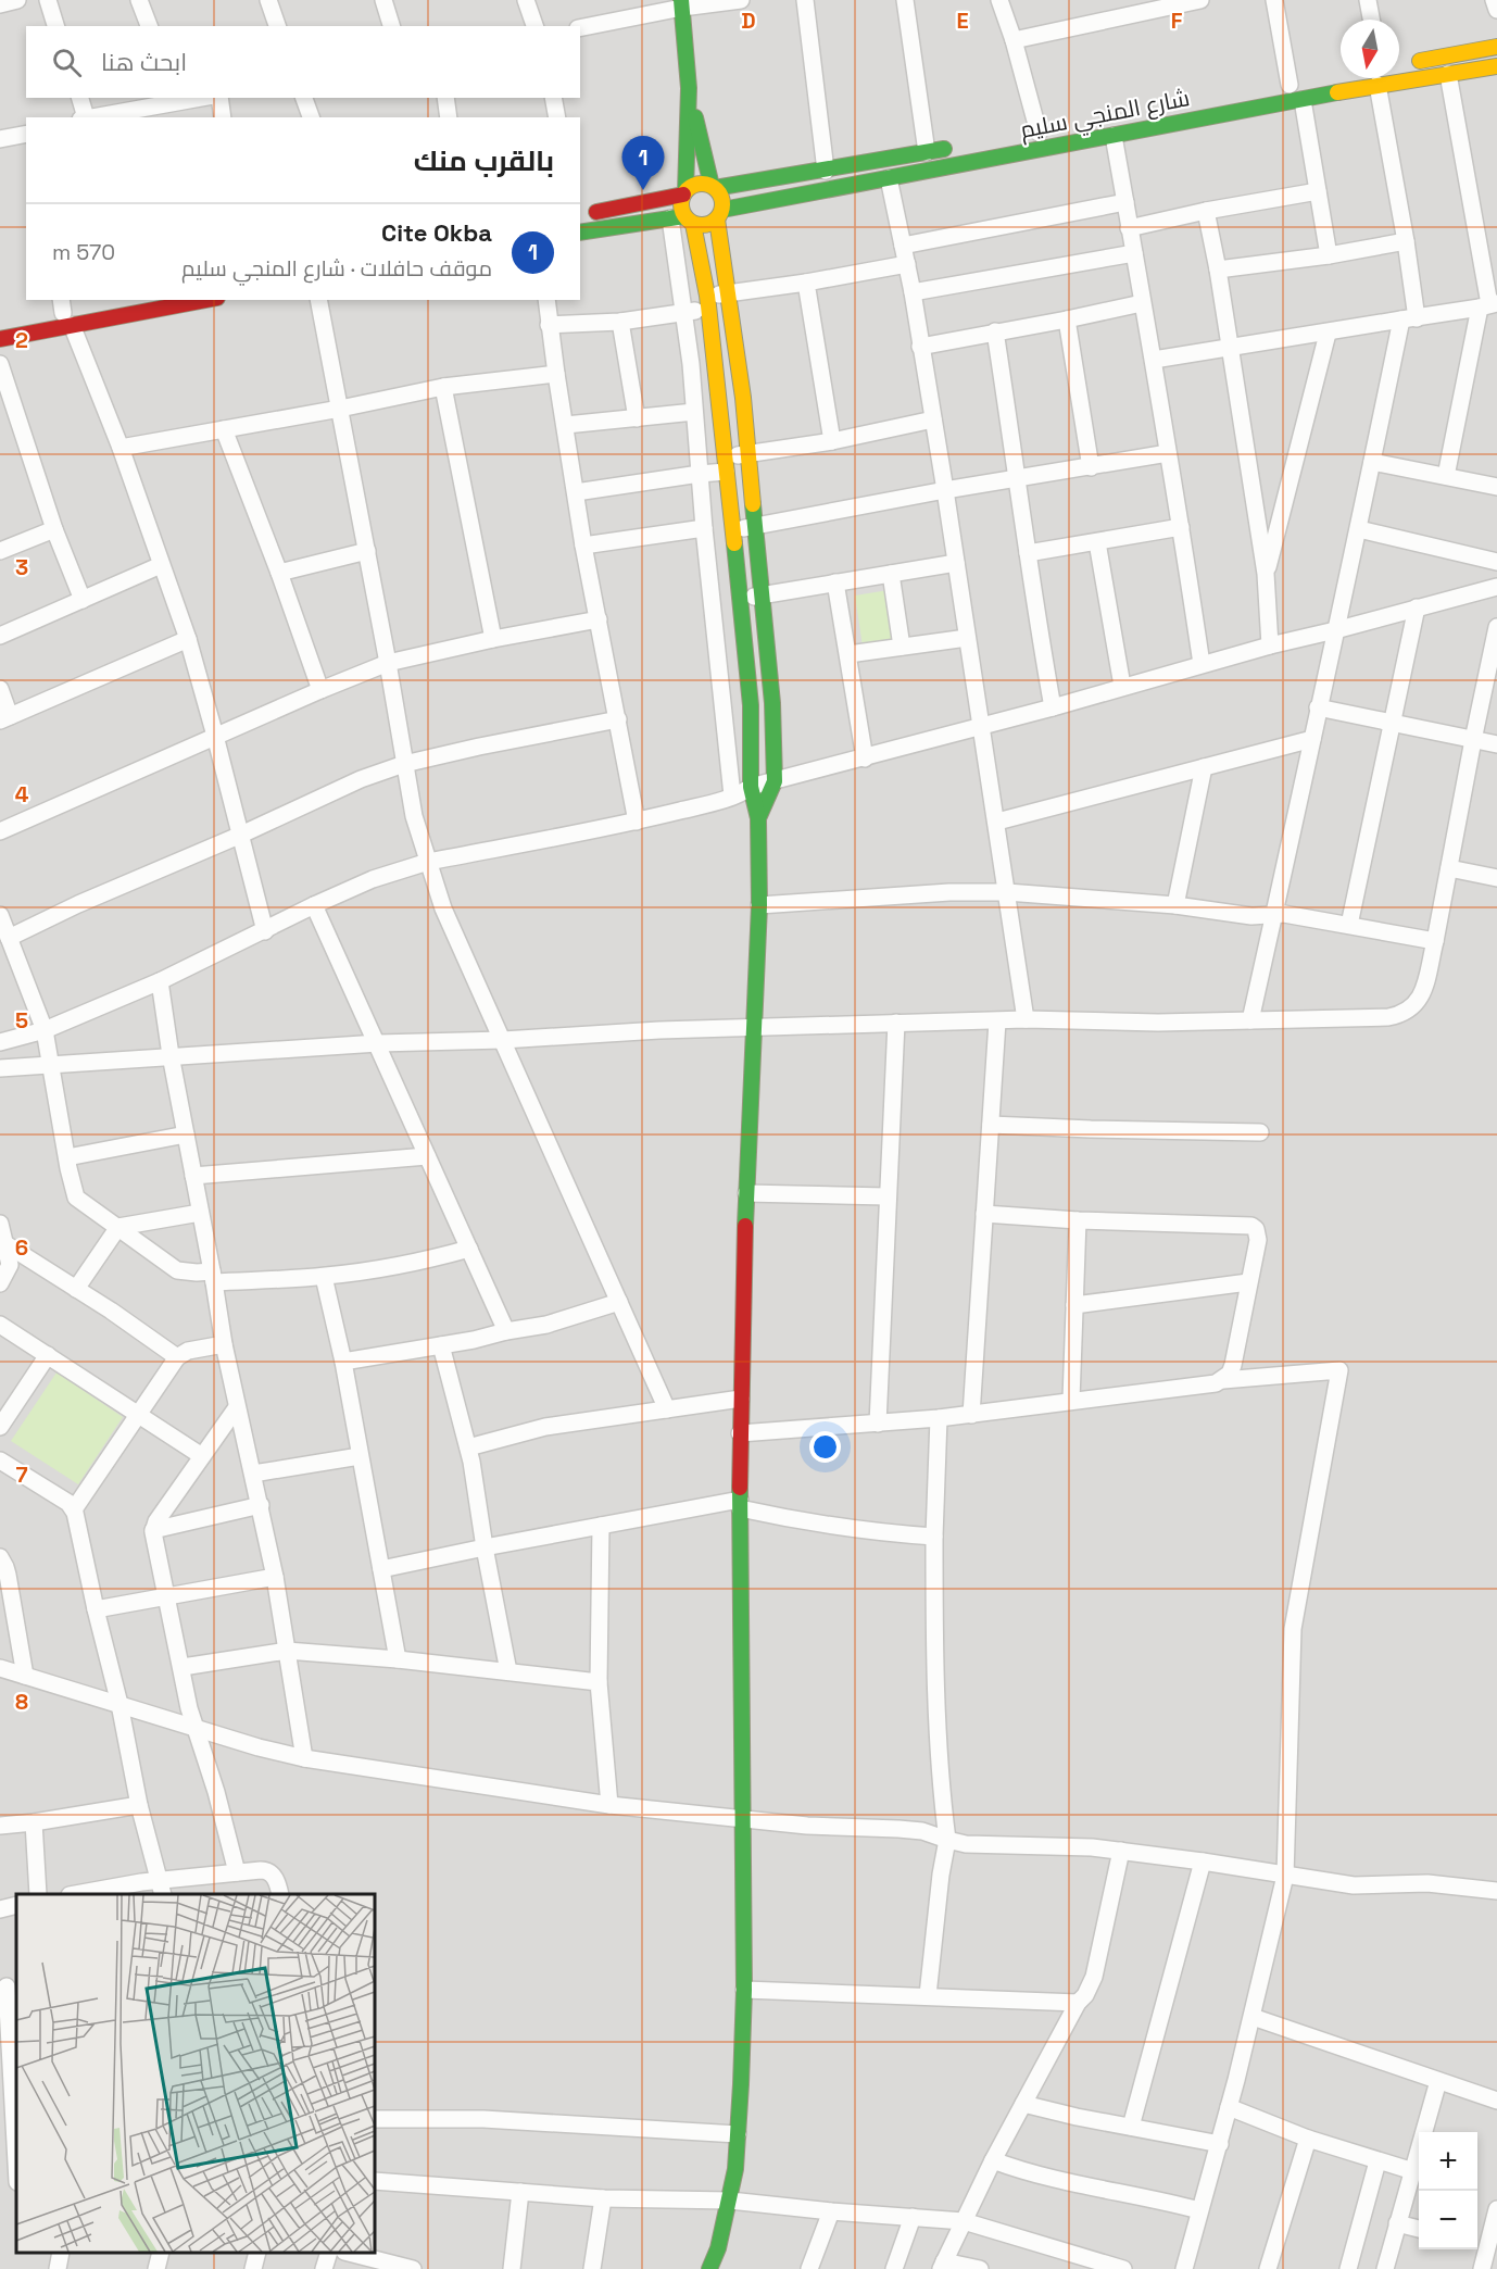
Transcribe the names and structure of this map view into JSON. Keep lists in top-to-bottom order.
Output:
{
  "streets": {
    "street": ["شارع المنجي سليم"]
  },
  "north": "bottom",
  "page": {
    "search": "ابحث هنا",
    "heading": "بالقرب منك",
    "pins": "1",
    "list": [
      {
        "mark": "1",
        "name": "Cite Okba",
        "note": "موقف حافلات · شارع المنجي سليم",
        "value": "570 m"
      }
    ],
    "map_buttons": ["+", "−"]
  },
  "grid": {
    "columns": ["D", "E", "F"],
    "rows": [
      "2",
      "3",
      "4",
      "5",
      "6",
      "7",
      "8"
    ]
  }
}
